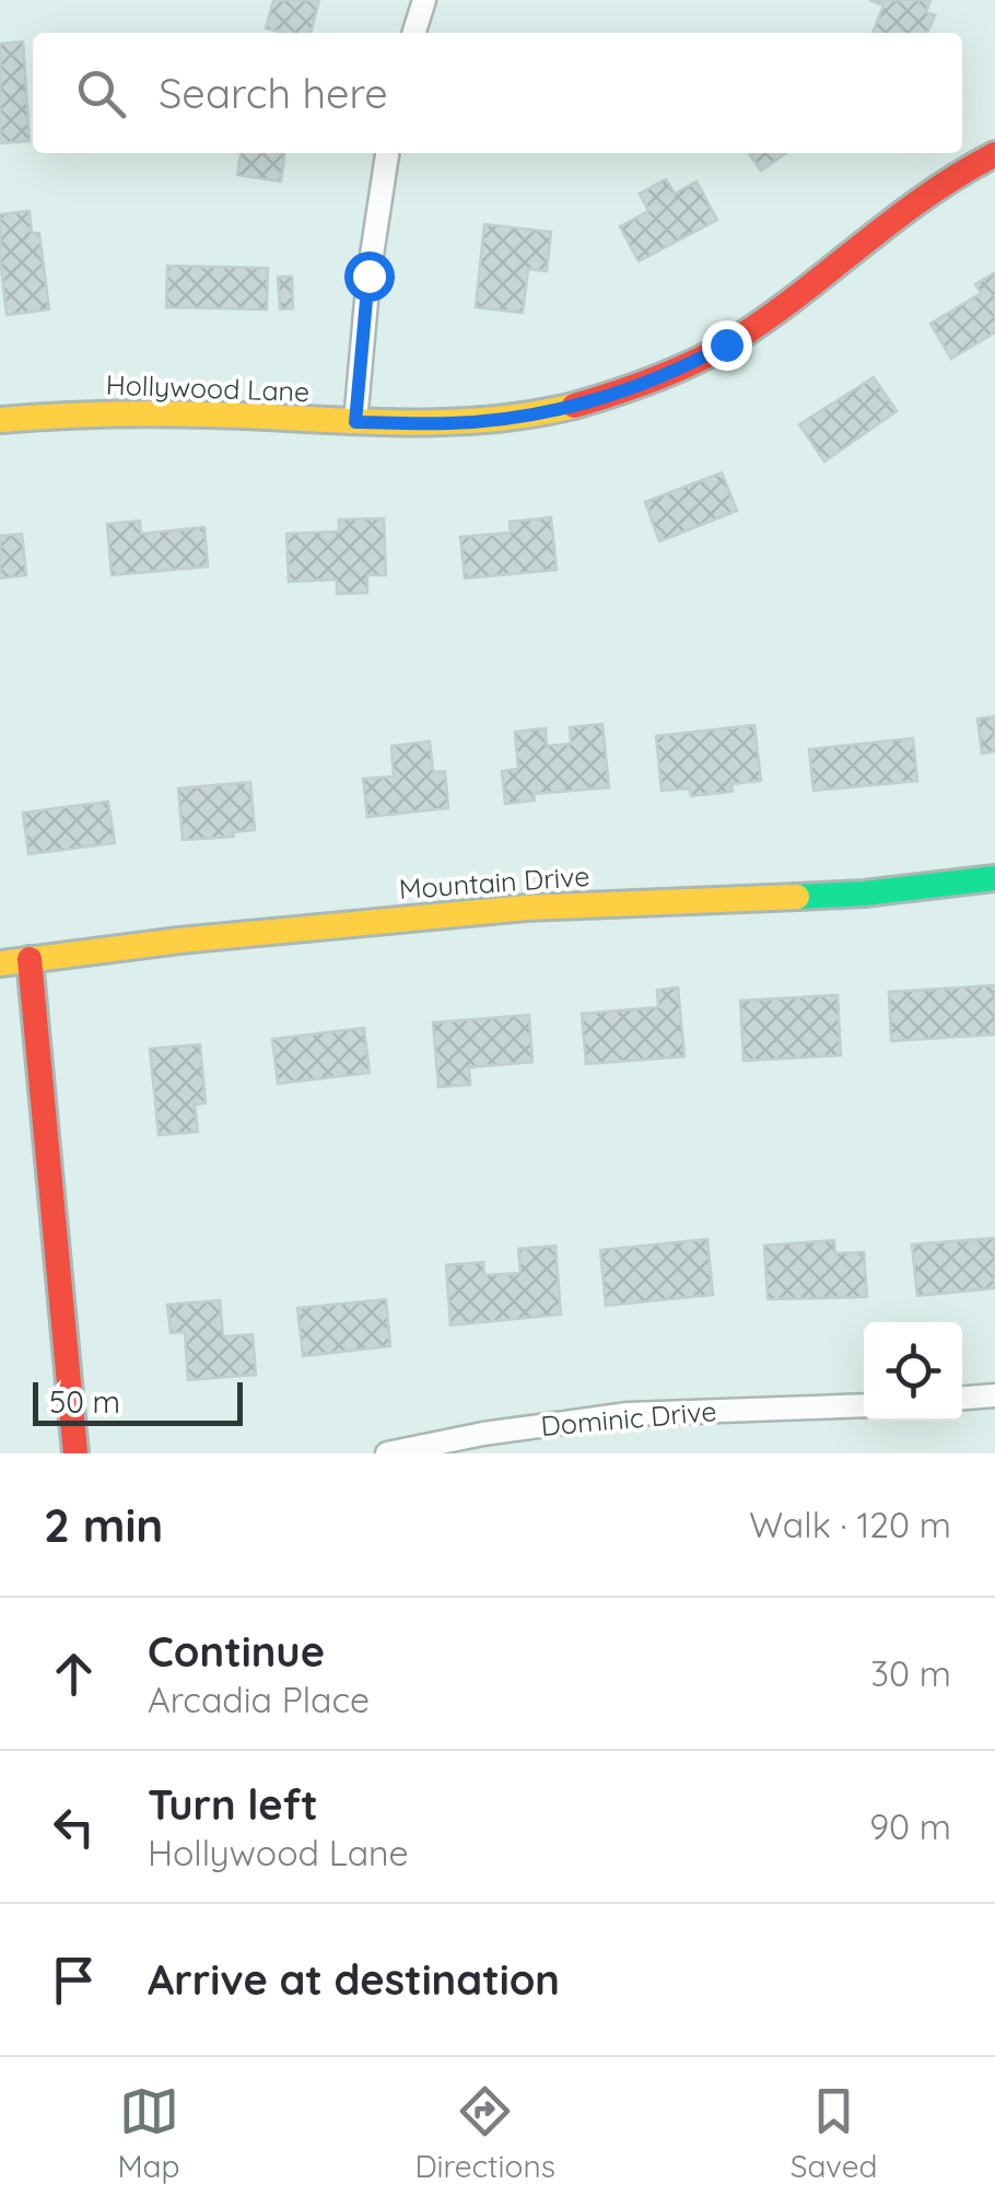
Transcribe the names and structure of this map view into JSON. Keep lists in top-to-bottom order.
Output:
{
  "streets": {
    "street": ["Hollywood Lane", "Mountain Drive", "Dominic Drive"]
  },
  "scale_bar": "50 m",
  "page": {
    "search": "Search here",
    "scale": "50 m",
    "heading": ["2 min", "Walk · 120 m"],
    "list": [
      ["Continue", "Arcadia Place", "30 m"],
      ["Turn left", "Hollywood Lane", "90 m"],
      "Arrive at destination"
    ],
    "nav": ["Map", "Directions", "Saved"]
  }
}
